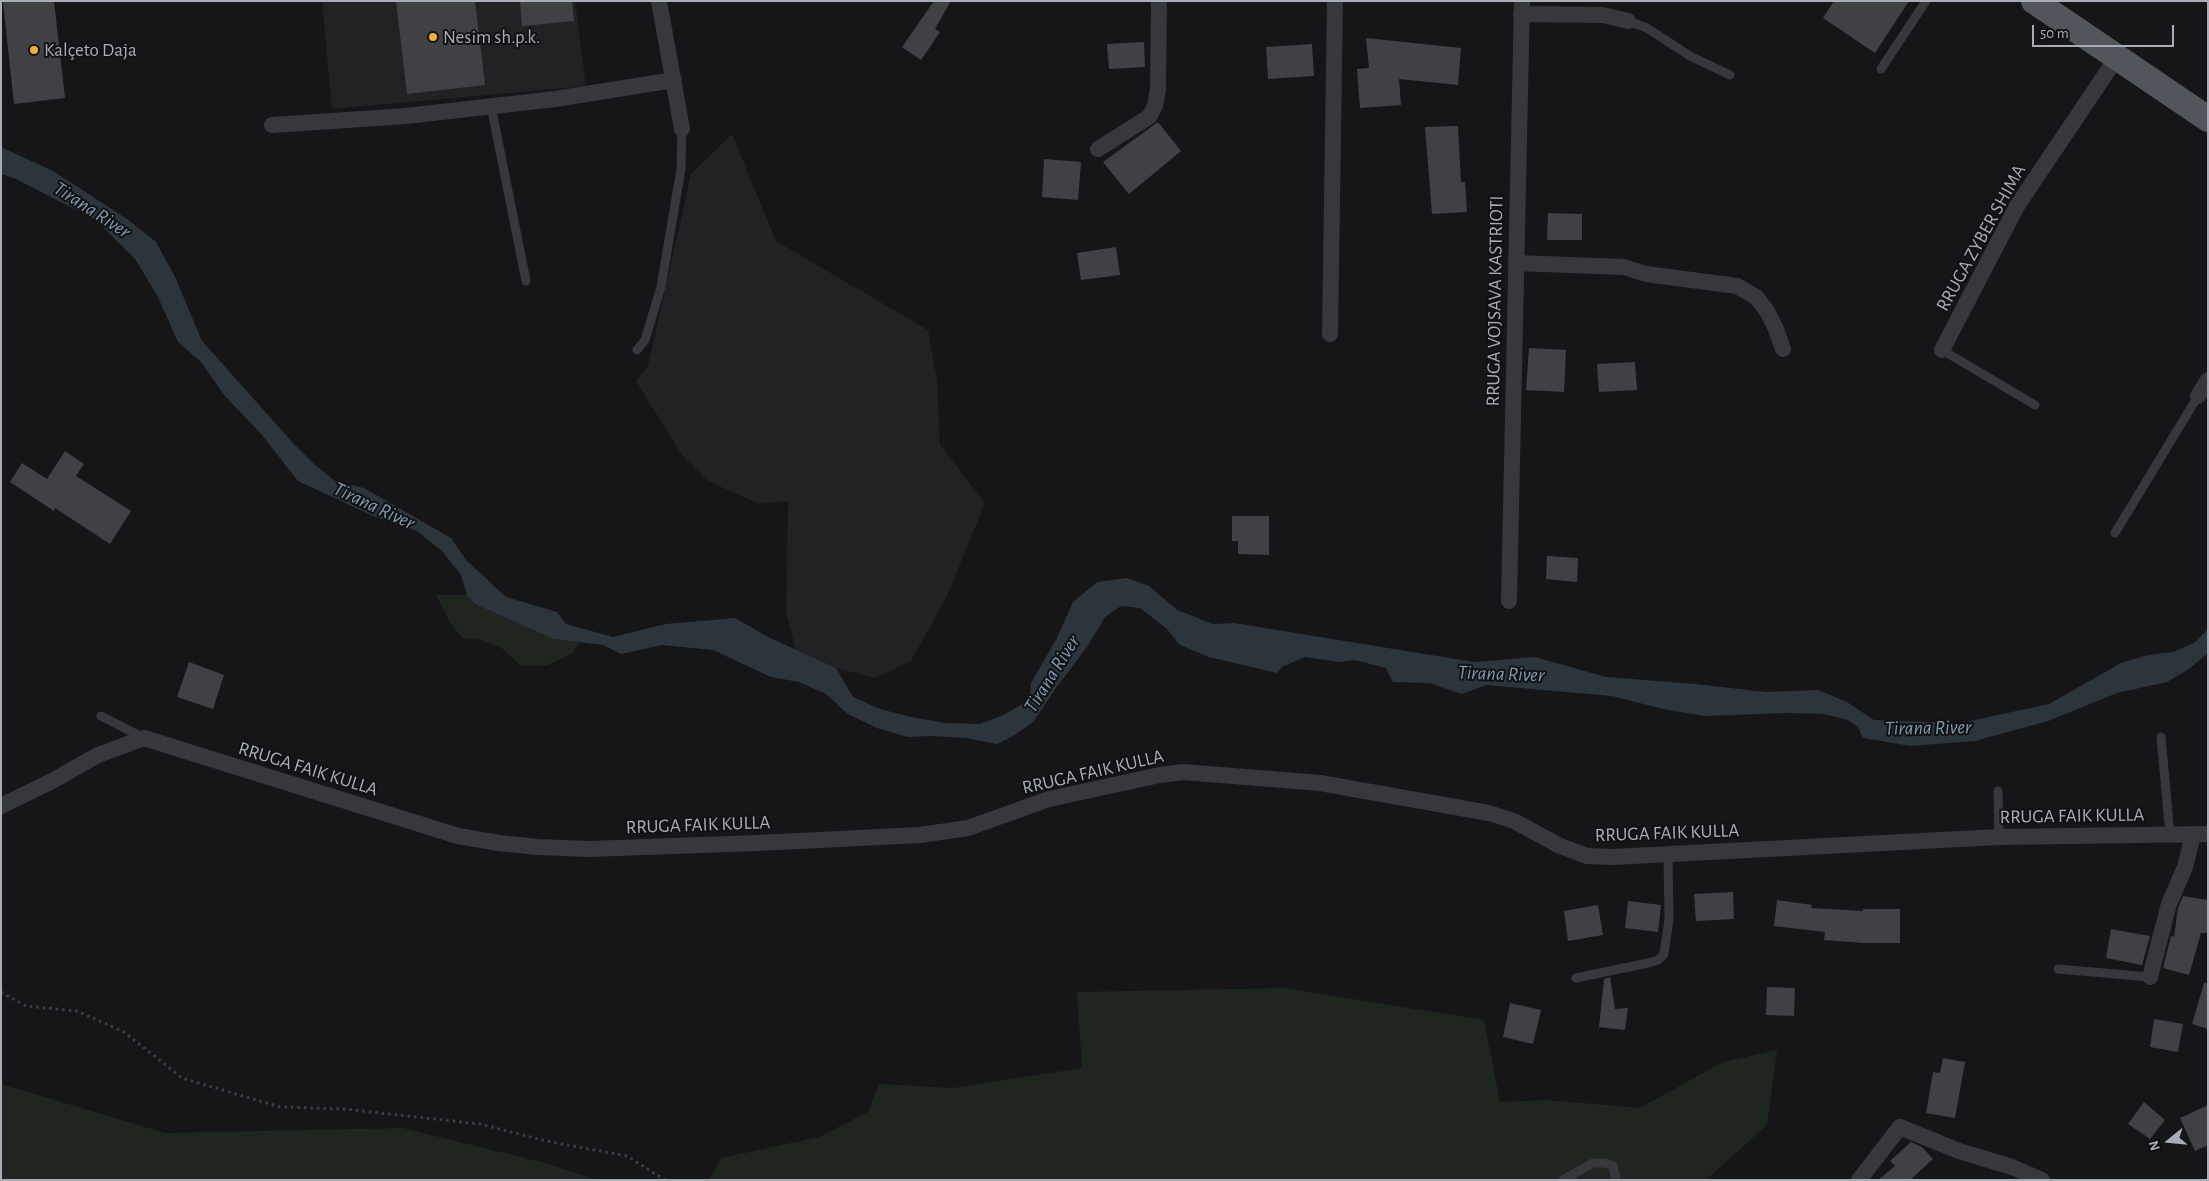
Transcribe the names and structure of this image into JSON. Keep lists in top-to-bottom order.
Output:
{
  "streets": {
    "street": ["RRUGA ZYBER SHIMA", "RRUGA VOJSAVA KASTRIOTI", "RRUGA FAIK KULLA"]
  },
  "water": ["Tirana River"],
  "places": ["Nesim sh.p.k.", "Kalçeto Daja"],
  "scale_bar": "50 m",
  "north": "left"
}
